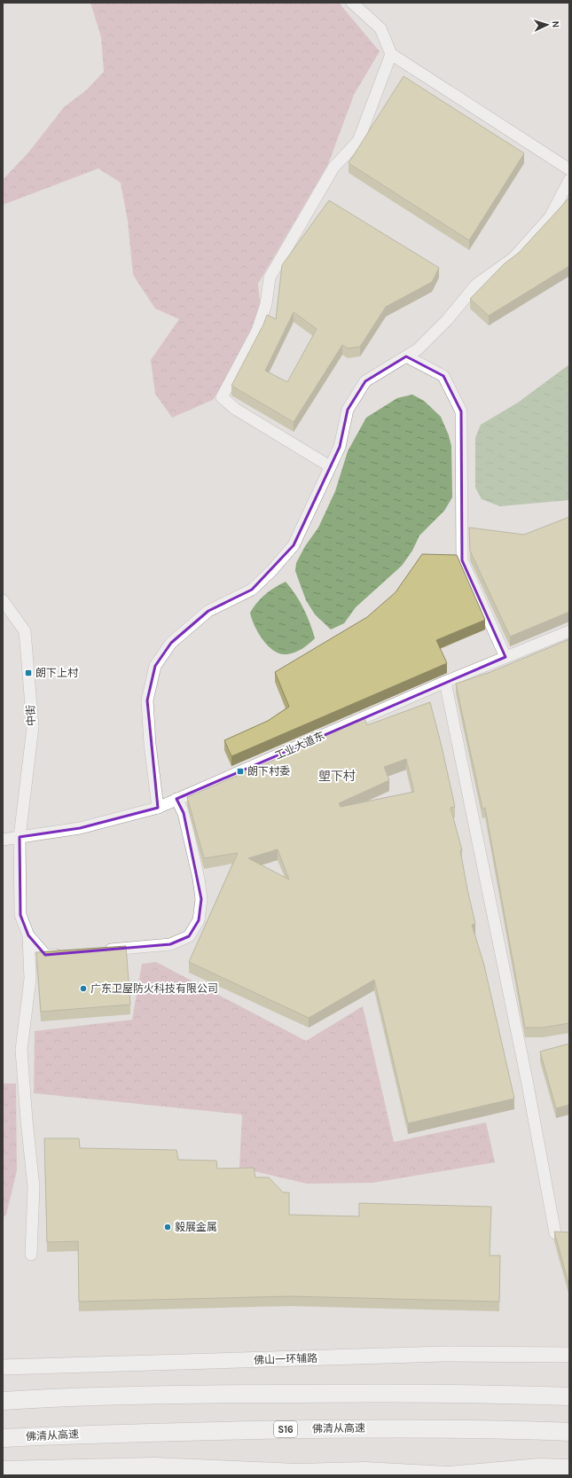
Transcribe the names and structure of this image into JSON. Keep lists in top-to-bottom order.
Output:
{
  "streets": {
    "highway": ["佛清从高速", "S16"],
    "main road": ["佛山一环辅路"],
    "street": ["中街", "工业大道东"]
  },
  "crossings": [
    ["中街", "工业大道东"]
  ],
  "districts": ["塱下村"],
  "places": {
    "transit": ["朗下上村", "朗下村委"],
    "other": ["广东卫屋防火科技有限公司", "毅展金属"]
  },
  "north": "right"
}
